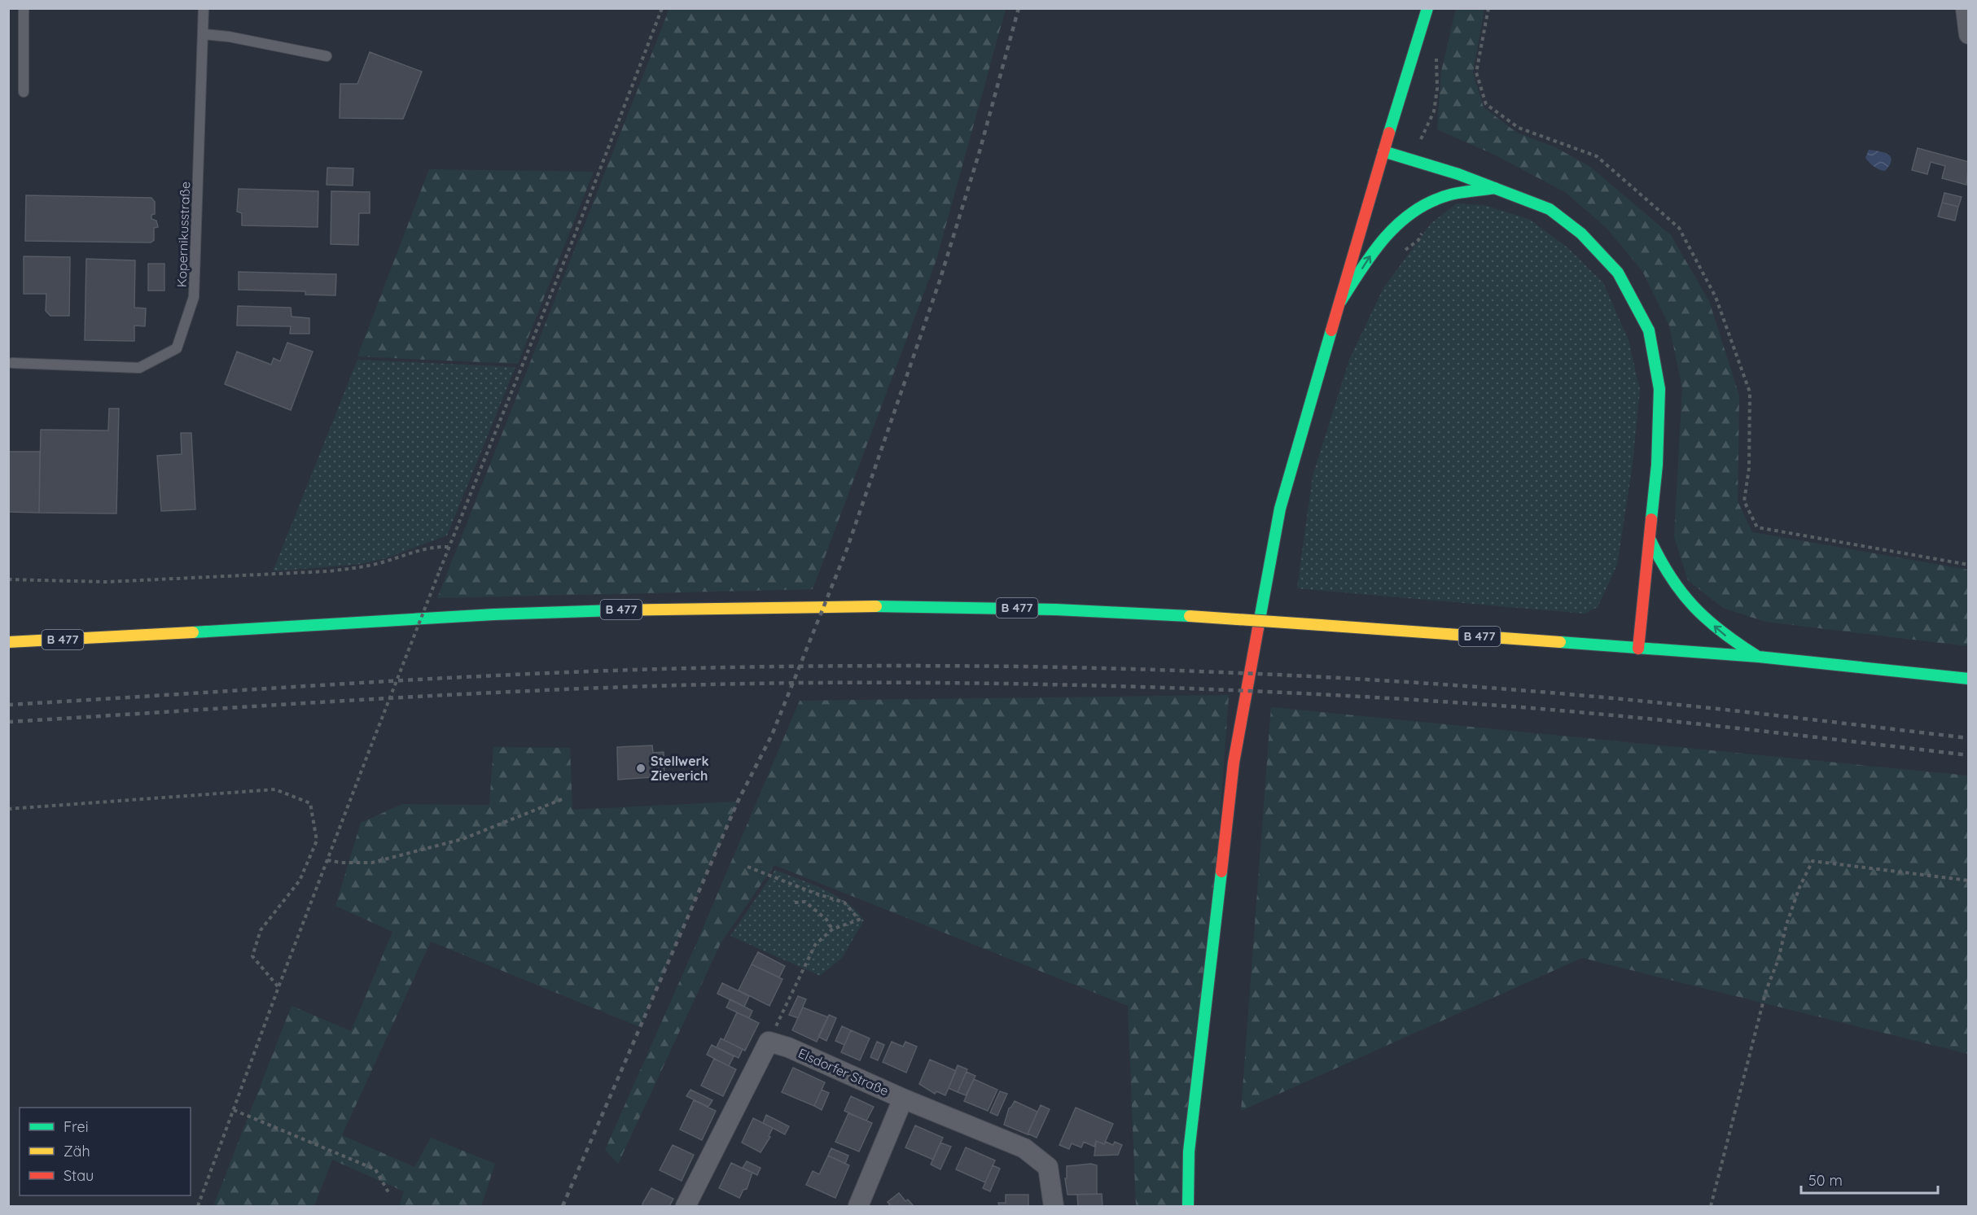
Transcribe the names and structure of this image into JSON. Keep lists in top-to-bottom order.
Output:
{
  "streets": {
    "main road": ["B 477"],
    "street": ["Elsdorfer Straße"],
    "lane": ["Kopernikusstraße"]
  },
  "places": ["Stellwerk Zieverich"],
  "legend": ["Frei", "Zäh", "Stau"],
  "scale_bar": "50 m"
}
